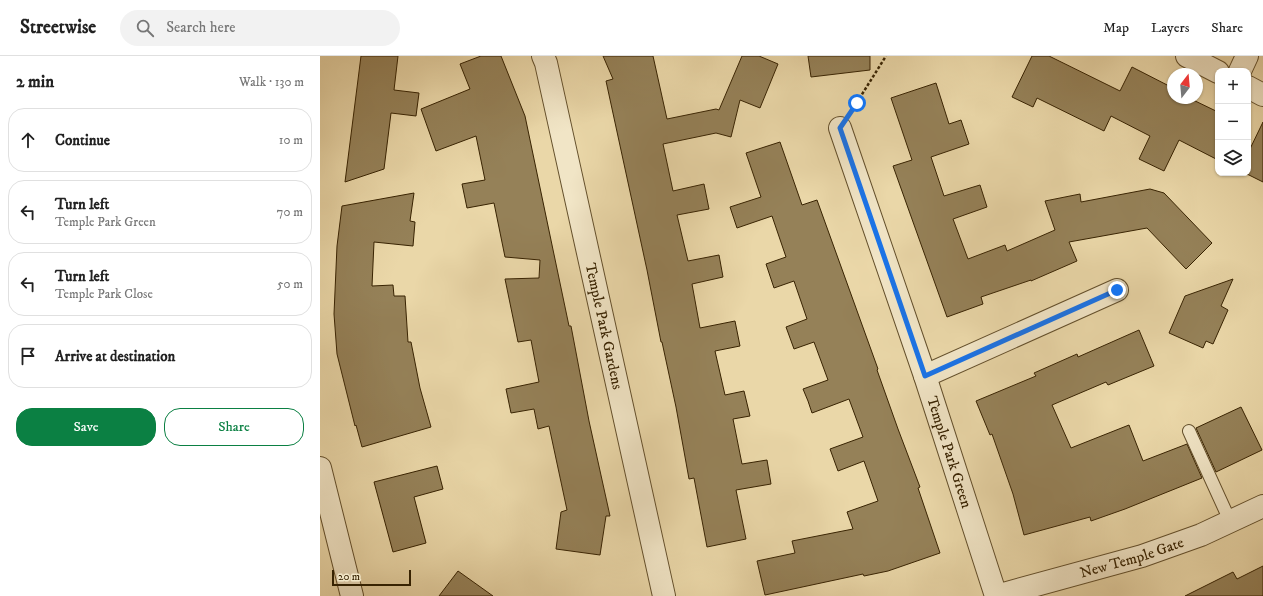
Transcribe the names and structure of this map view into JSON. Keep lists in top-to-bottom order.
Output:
{
  "streets": {
    "street": ["Temple Park Gardens", "Temple Park Green", "New Temple Gate"]
  },
  "crossings": [
    ["Temple Park Green", "New Temple Gate"]
  ],
  "scale_bar": "20 m",
  "north": "top",
  "page": {
    "header": "Streetwise",
    "search": "Search here",
    "nav": ["Map", "Layers", "Share"],
    "heading": ["2 min", "Walk · 130 m"],
    "map_buttons": ["+", "−"],
    "list": [
      ["Continue", "10 m"],
      ["Turn left", "Temple Park Green", "70 m"],
      ["Turn left", "Temple Park Close", "50 m"],
      "Arrive at destination"
    ],
    "buttons": ["Save", "Share"],
    "scale": "20 m"
  }
}
